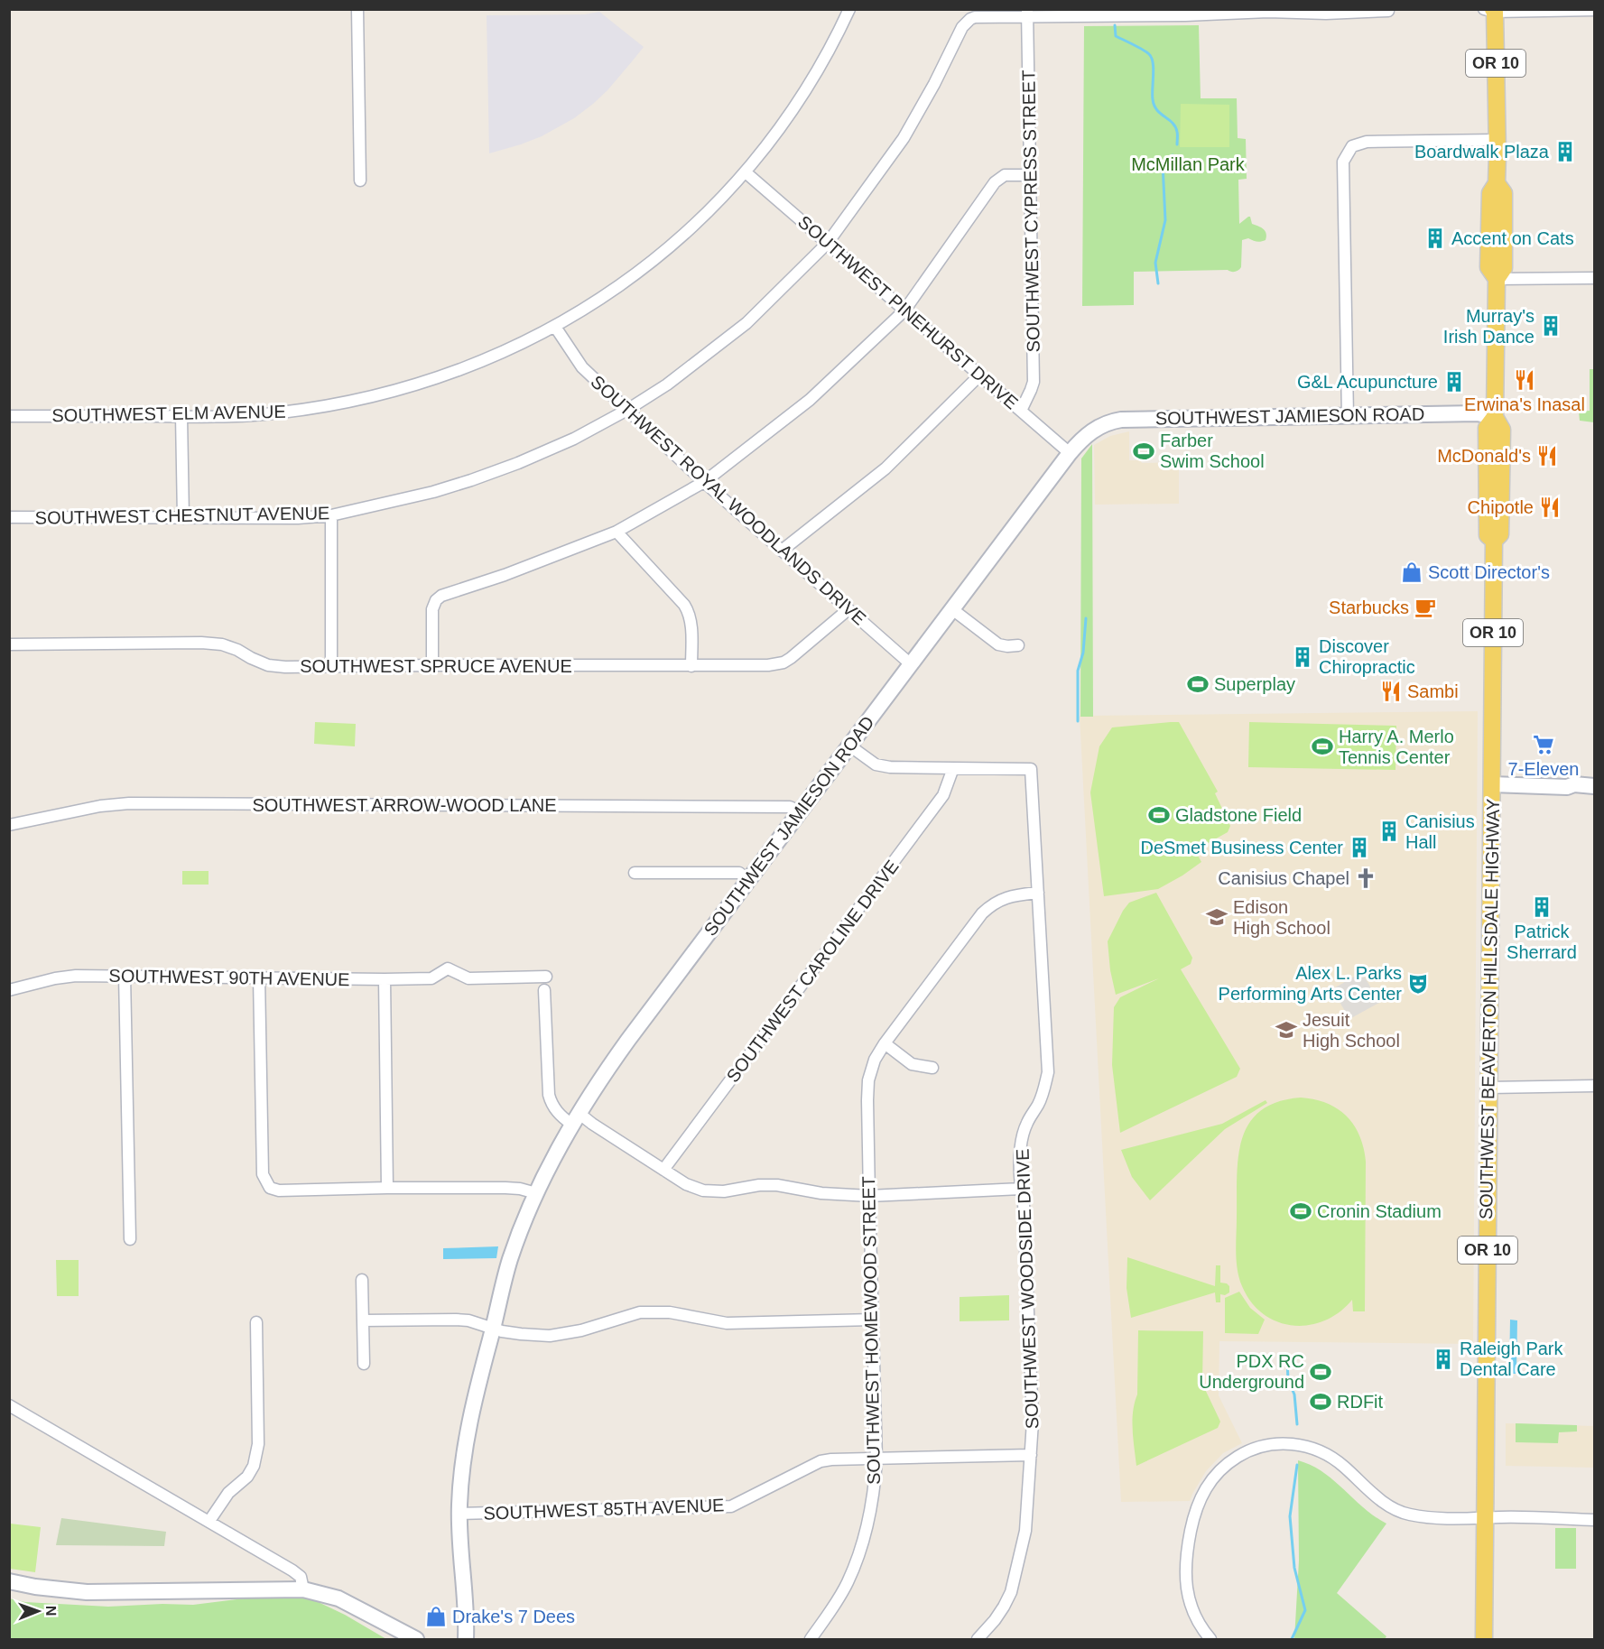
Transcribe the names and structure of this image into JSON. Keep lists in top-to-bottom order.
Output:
{
  "streets": {
    "main road": ["OR 10", "SOUTHWEST BEAVERTON HILLSDALE HIGHWAY"],
    "street": [
      "SOUTHWEST CYPRESS STREET",
      "SOUTHWEST PINEHURST DRIVE",
      "SOUTHWEST ELM AVENUE",
      "SOUTHWEST JAMIESON ROAD",
      "SOUTHWEST ROYAL WOODLANDS DRIVE",
      "SOUTHWEST CHESTNUT AVENUE",
      "SOUTHWEST SPRUCE AVENUE",
      "SOUTHWEST ARROW-WOOD LANE",
      "SOUTHWEST CAROLINE DRIVE",
      "SOUTHWEST 90TH AVENUE",
      "SOUTHWEST WOODSIDE DRIVE",
      "SOUTHWEST HOMEWOOD STREET",
      "SOUTHWEST 85TH AVENUE"
    ]
  },
  "crossings": [
    ["SOUTHWEST CYPRESS STREET", "SOUTHWEST PINEHURST DRIVE"],
    ["SOUTHWEST CYPRESS STREET", "SOUTHWEST CHESTNUT AVENUE"],
    ["SOUTHWEST PINEHURST DRIVE", "SOUTHWEST ELM AVENUE"],
    ["SOUTHWEST PINEHURST DRIVE", "SOUTHWEST JAMIESON ROAD"],
    ["SOUTHWEST PINEHURST DRIVE", "SOUTHWEST CHESTNUT AVENUE"],
    ["SOUTHWEST ELM AVENUE", "SOUTHWEST ROYAL WOODLANDS DRIVE"],
    ["SOUTHWEST JAMIESON ROAD", "SOUTHWEST ROYAL WOODLANDS DRIVE"],
    ["SOUTHWEST JAMIESON ROAD", "SOUTHWEST ARROW-WOOD LANE"],
    ["SOUTHWEST JAMIESON ROAD", "SOUTHWEST BEAVERTON HILLSDALE HIGHWAY"],
    ["SOUTHWEST JAMIESON ROAD", "SOUTHWEST 85TH AVENUE"],
    ["SOUTHWEST ROYAL WOODLANDS DRIVE", "SOUTHWEST CHESTNUT AVENUE"],
    ["SOUTHWEST ROYAL WOODLANDS DRIVE", "SOUTHWEST SPRUCE AVENUE"],
    ["SOUTHWEST CAROLINE DRIVE", "SOUTHWEST WOODSIDE DRIVE"],
    ["SOUTHWEST WOODSIDE DRIVE", "SOUTHWEST HOMEWOOD STREET"],
    ["SOUTHWEST WOODSIDE DRIVE", "SOUTHWEST 85TH AVENUE"],
    ["SOUTHWEST HOMEWOOD STREET", "SOUTHWEST 85TH AVENUE"]
  ],
  "parks": ["McMillan Park"],
  "places": {
    "building": [
      "Boardwalk Plaza",
      "Accent on Cats",
      "Murray's Irish Dance",
      "G&L Acupuncture",
      "Discover Chiropractic",
      "Canisius Hall",
      "DeSmet Business Center",
      "Patrick Sherrard",
      "Raleigh Park Dental Care"
    ],
    "restaurant": [
      "Erwina's Inasal",
      "McDonald's",
      "Chipotle",
      "Sambi"
    ],
    "sports": [
      "Farber Swim School",
      "Superplay",
      "Harry A. Merlo Tennis Center",
      "Gladstone Field",
      "Cronin Stadium",
      "PDX RC Underground",
      "RDFit"
    ],
    "shop": ["Scott Director's", "Drake's 7 Dees"],
    "cafe": ["Starbucks"],
    "supermarket": ["7-Eleven"],
    "church": ["Canisius Chapel"],
    "school or university": ["Edison High School", "Jesuit High School"],
    "theatre": ["Alex L. Parks Performing Arts Center"]
  },
  "north": "right"
}
